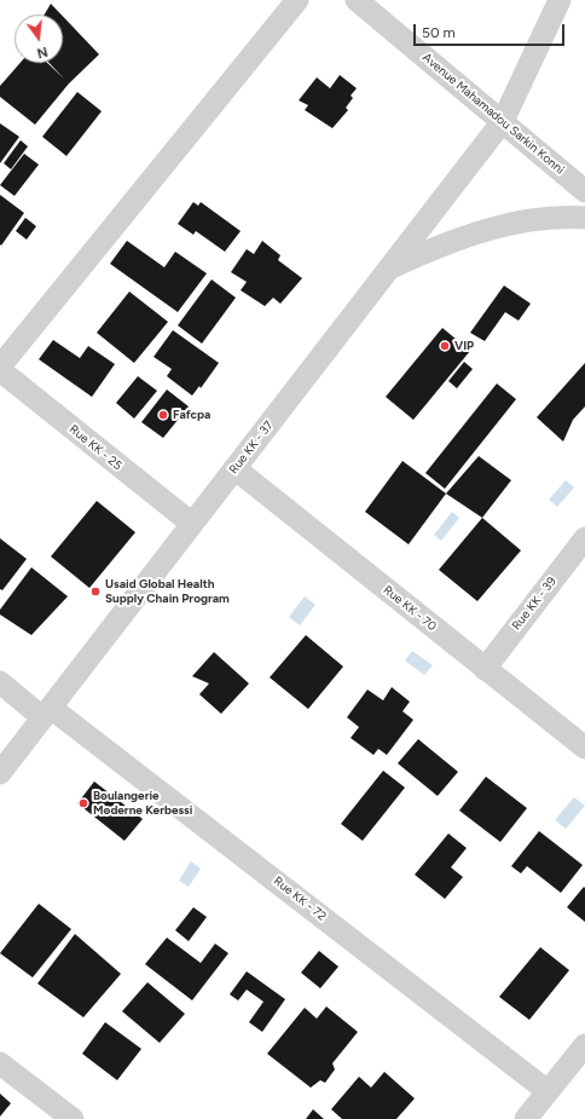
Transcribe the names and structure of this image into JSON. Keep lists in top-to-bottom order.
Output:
{
  "streets": {
    "street": [
      "Avenue Mahamadou Sarkin Konni",
      "Rue KK - 25",
      "Rue KK - 37",
      "Rue KK - 39",
      "Rue KK - 70",
      "Rue KK - 72"
    ]
  },
  "crossings": [
    ["Avenue Mahamadou Sarkin Konni", "Rue KK - 37"],
    ["Rue KK - 25", "Rue KK - 37"],
    ["Rue KK - 37", "Rue KK - 70"],
    ["Rue KK - 37", "Rue KK - 72"],
    ["Rue KK - 39", "Rue KK - 70"]
  ],
  "places": [
    "VIP",
    "Fafcpa",
    "Usaid Global Health Supply Chain Program",
    "Boulangerie Moderne Kerbessi"
  ],
  "scale_bar": "50 m",
  "north": "bottom"
}
